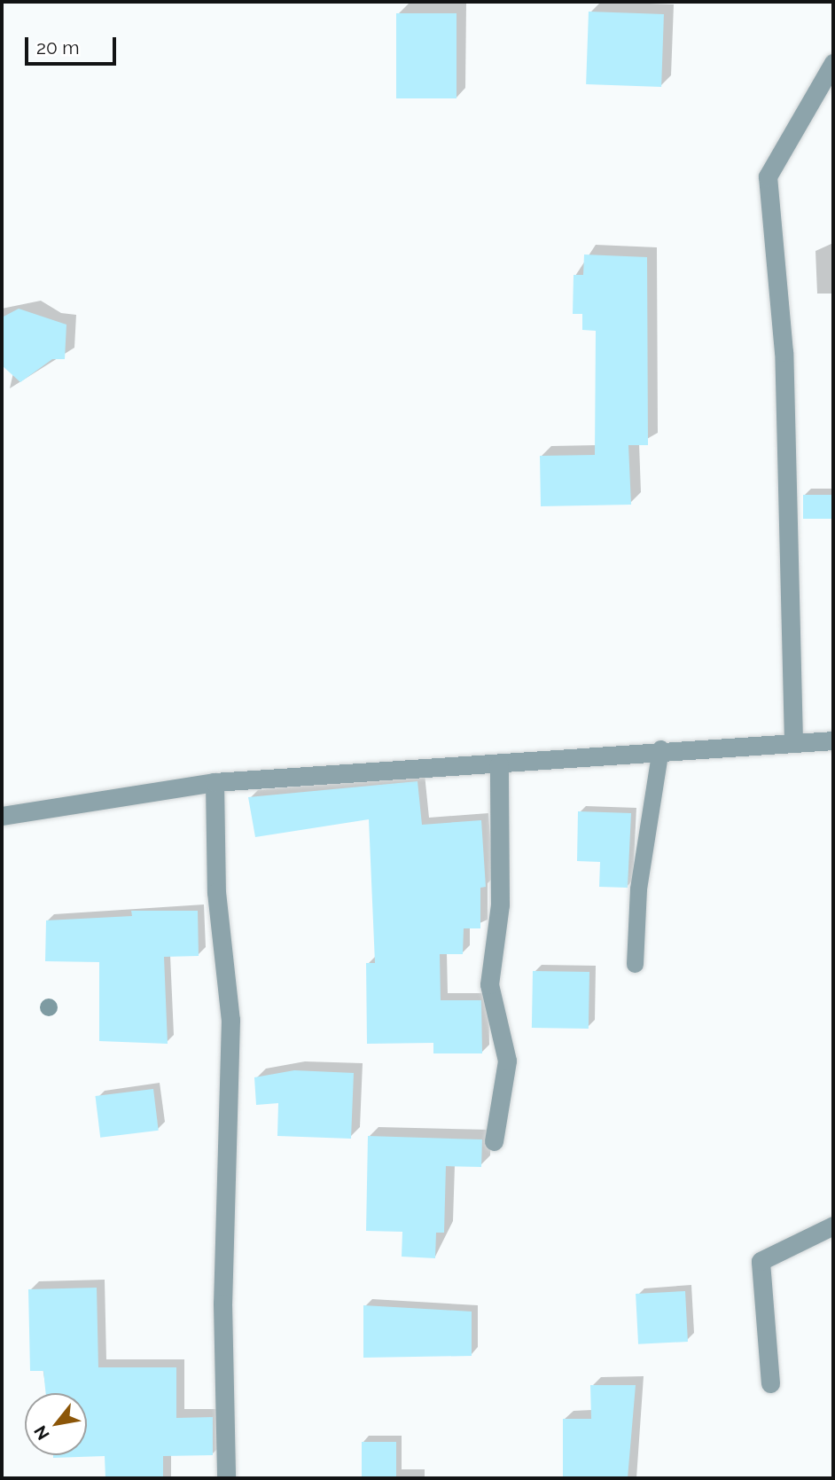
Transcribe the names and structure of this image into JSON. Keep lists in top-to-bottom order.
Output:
{
  "scale_bar": "20 m",
  "north": "bottom left"
}
